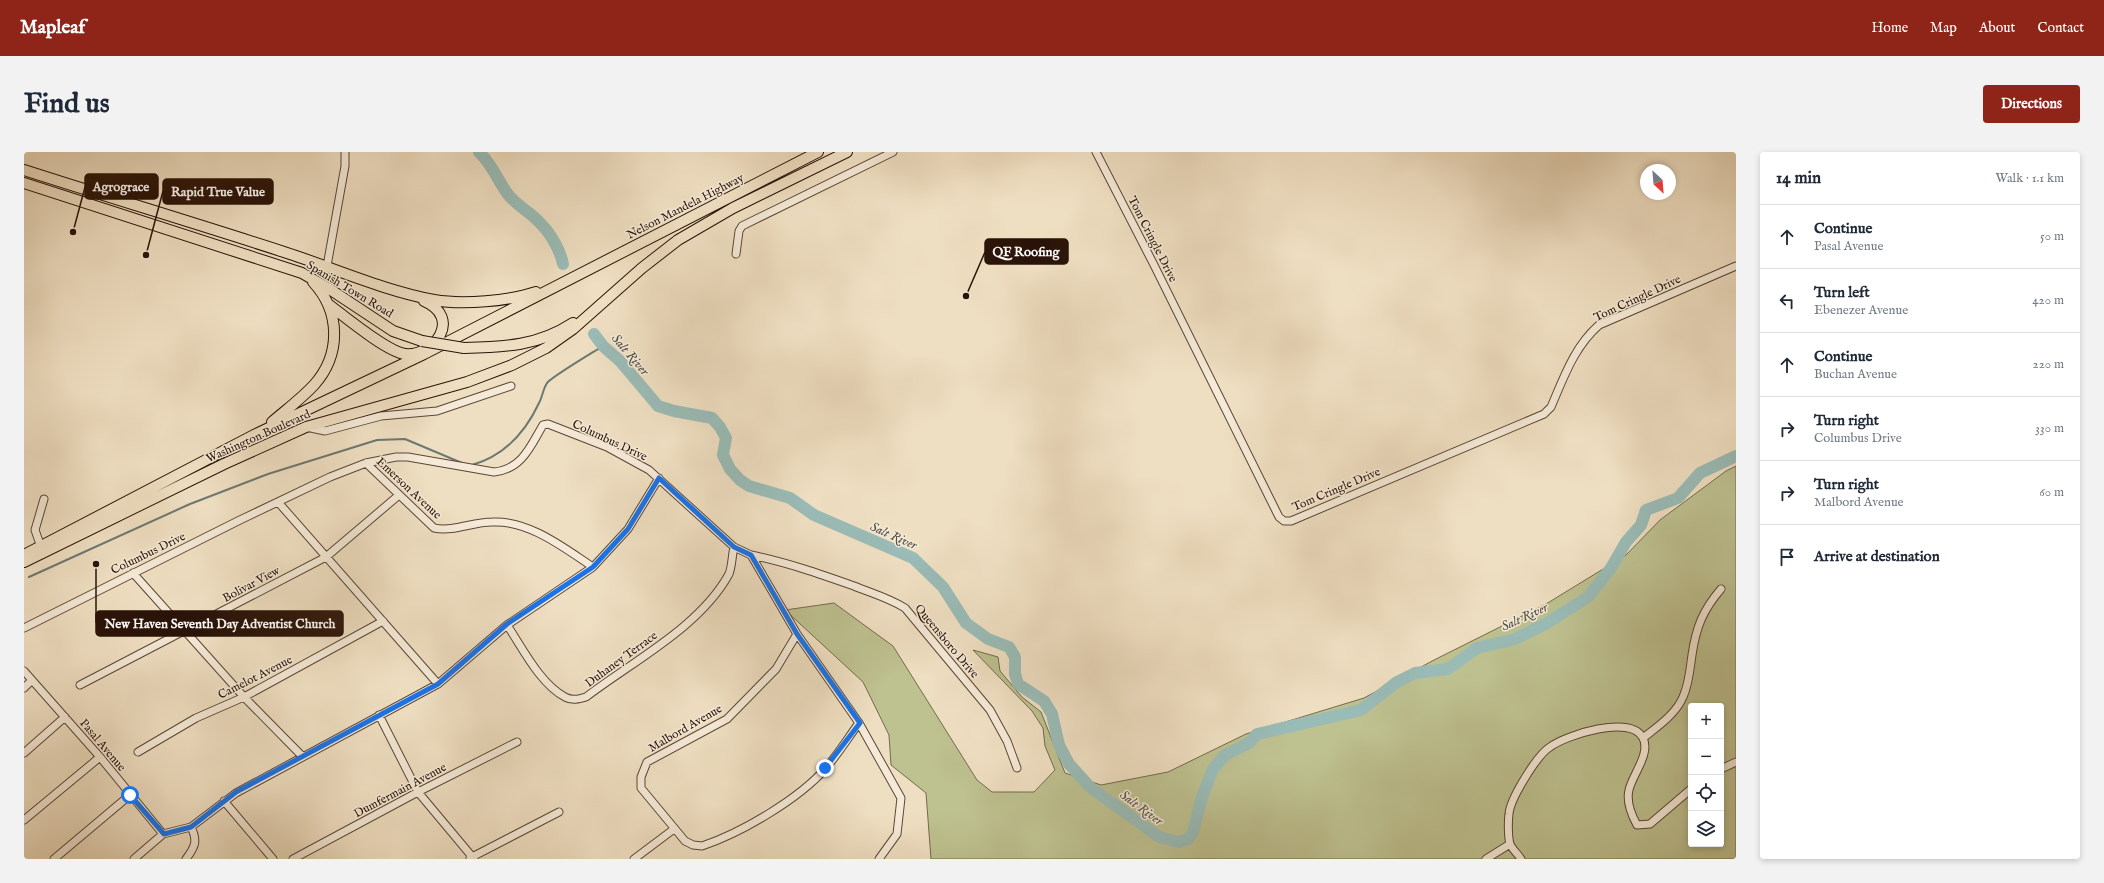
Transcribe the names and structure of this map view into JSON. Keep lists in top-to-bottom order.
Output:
{
  "streets": {
    "highway": ["Nelson Mandela Highway", "Spanish Town Road", "Washington Boulevard"],
    "street": [
      "Tom Cringle Drive",
      "Columbus Drive",
      "Emerson Avenue",
      "Bolivar View",
      "Queensboro Drive",
      "Duhaney Terrace",
      "Camelot Avenue",
      "Malbord Avenue",
      "Pasal Avenue",
      "Dumfermain Avenue"
    ]
  },
  "crossings": [
    ["Nelson Mandela Highway", "Spanish Town Road"],
    ["Nelson Mandela Highway", "Washington Boulevard"],
    ["Spanish Town Road", "Washington Boulevard"],
    ["Columbus Drive", "Emerson Avenue"],
    ["Columbus Drive", "Queensboro Drive"],
    ["Columbus Drive", "Duhaney Terrace"],
    ["Emerson Avenue", "Bolivar View"]
  ],
  "water": ["Salt River"],
  "places": [
    "Agrograce",
    "Rapid True Value",
    "QF Roofing",
    "New Haven Seventh Day Adventist Church"
  ],
  "north": "bottom right",
  "page": {
    "header": "Mapleaf",
    "nav": [
      "Home",
      "Map",
      "About",
      "Contact"
    ],
    "buttons": "Directions",
    "title": "Find us",
    "heading": ["14 min", "Walk · 1.1 km"],
    "list": [
      ["Continue", "Pasal Avenue", "50 m"],
      ["Turn left", "Ebenezer Avenue", "420 m"],
      ["Continue", "Buchan Avenue", "220 m"],
      ["Turn right", "Columbus Drive", "330 m"],
      ["Turn right", "Malbord Avenue", "60 m"],
      "Arrive at destination"
    ],
    "map_buttons": ["+", "−"]
  }
}
